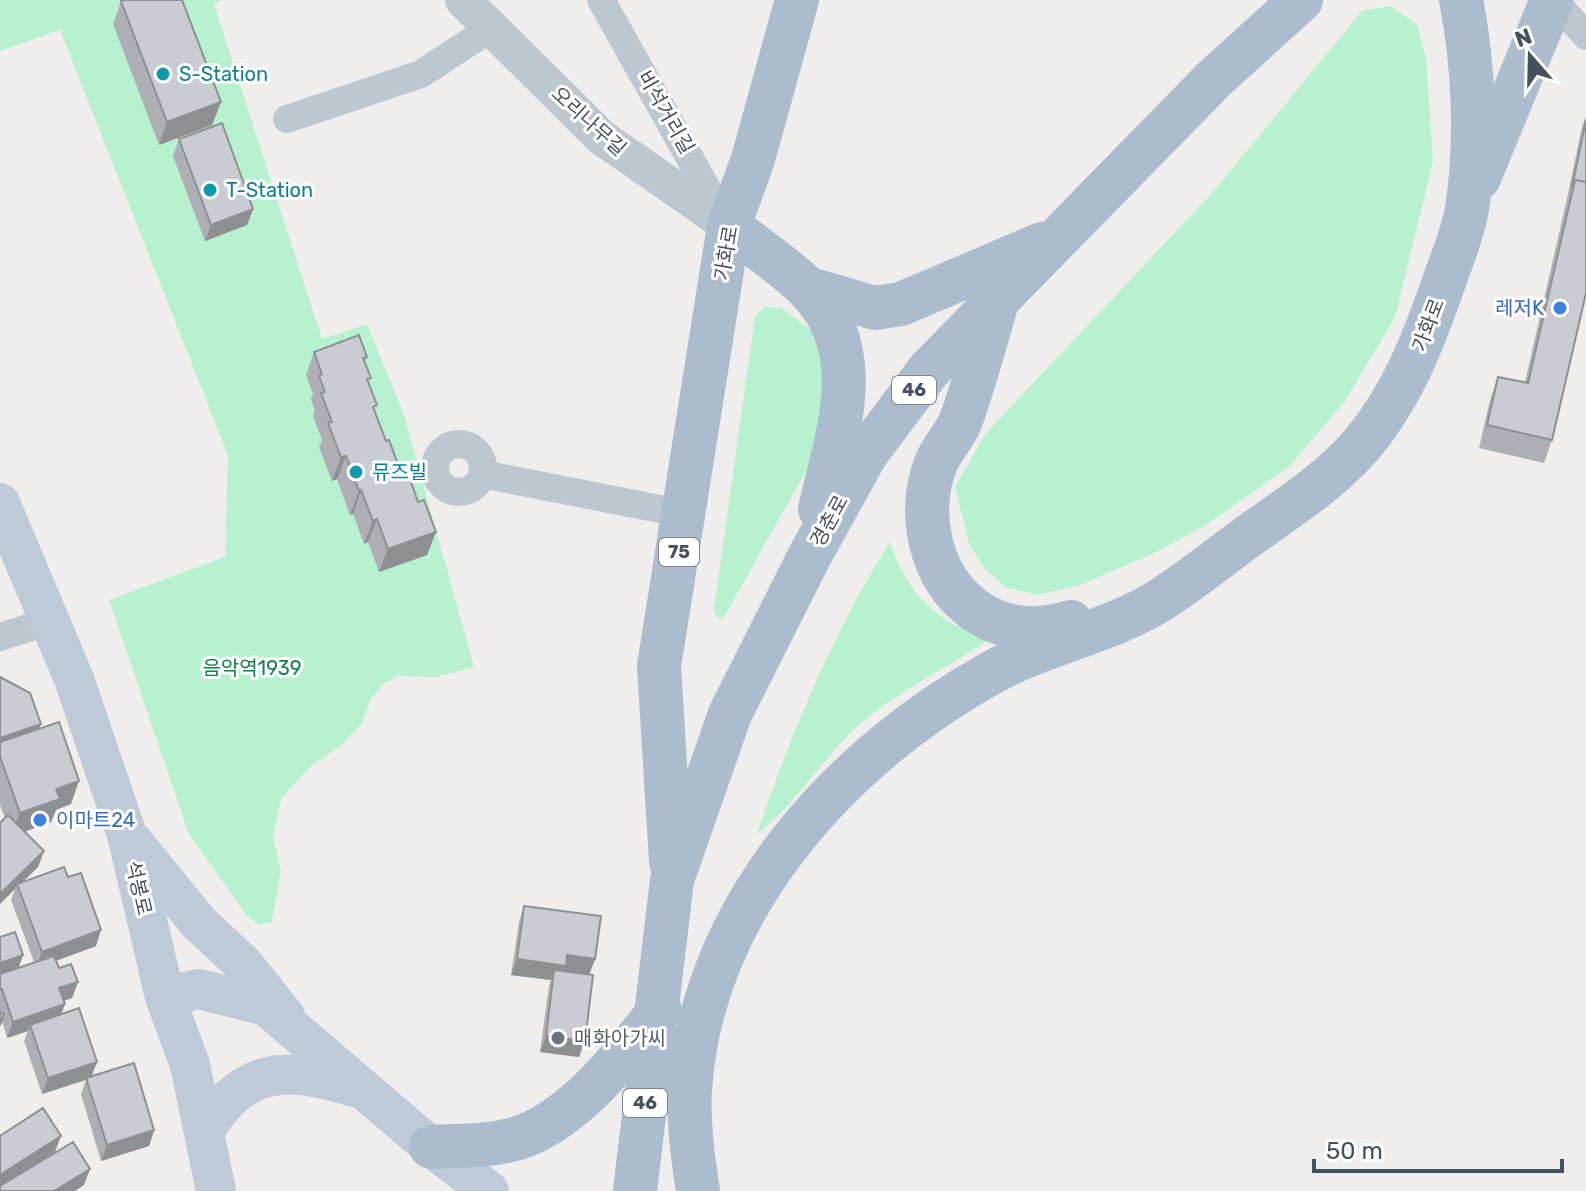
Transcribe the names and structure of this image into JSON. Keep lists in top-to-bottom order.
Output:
{
  "streets": {
    "main road": [
      "가화로",
      "46",
      "경춘로",
      "75",
      "석봉로"
    ],
    "street": ["비석거리길", "오리나무길"]
  },
  "crossings": [
    ["비석거리길", "오리나무길"],
    ["비석거리길", "가화로"],
    ["오리나무길", "가화로"],
    ["가화로", "경춘로"]
  ],
  "parks": ["음악역1939"],
  "places": [
    "S-Station",
    "T-Station",
    "레저K",
    "뮤즈빌",
    "이마트24",
    "매화아가씨"
  ],
  "scale_bar": "50 m",
  "north": "top"
}
